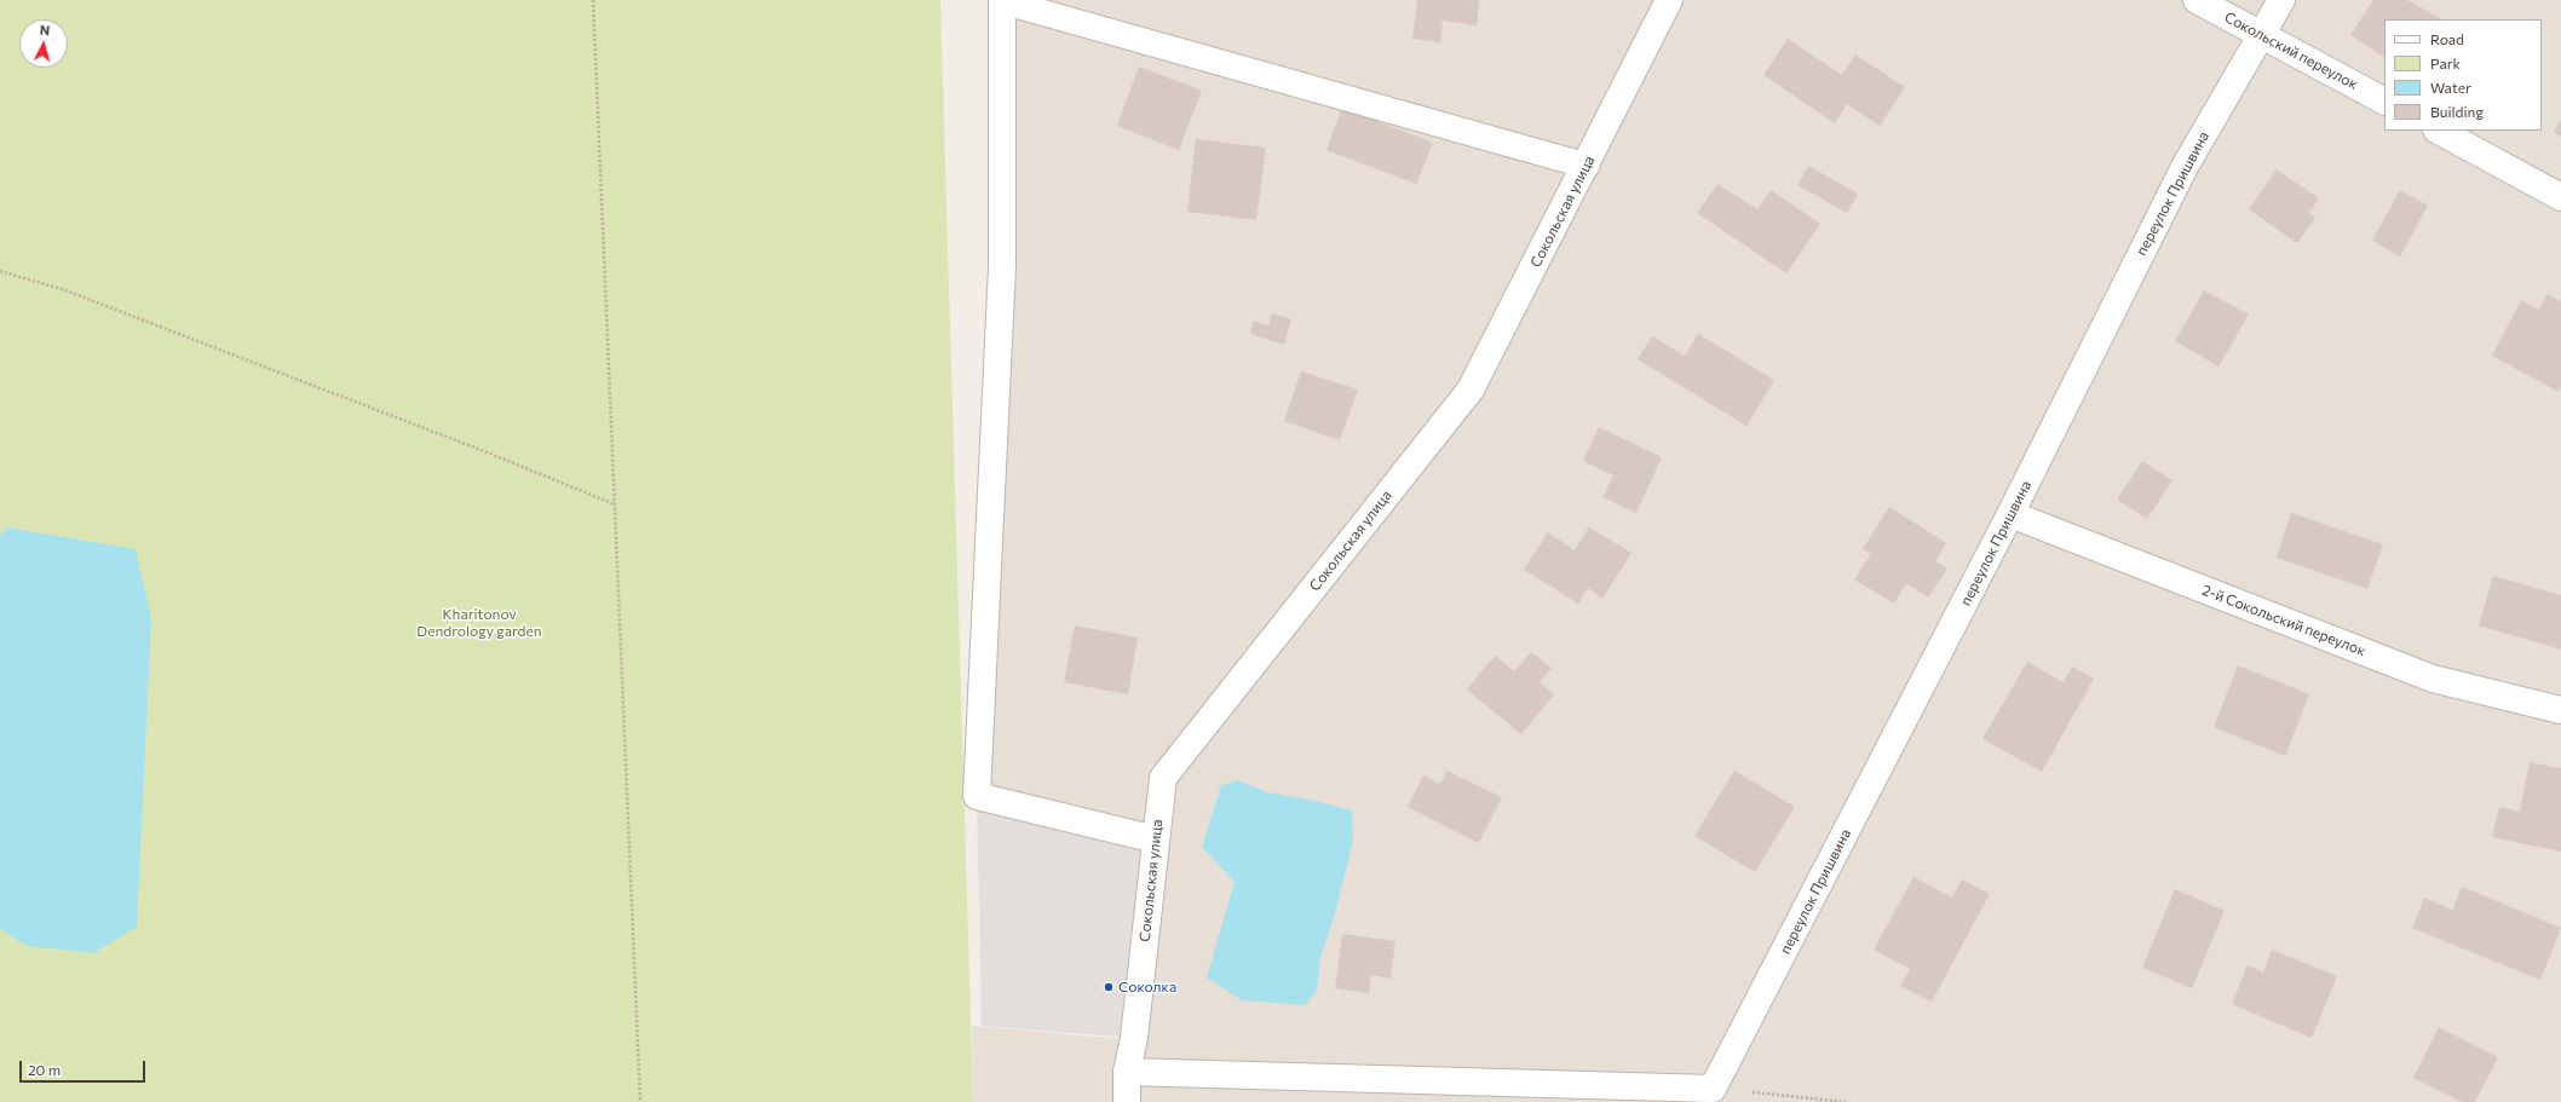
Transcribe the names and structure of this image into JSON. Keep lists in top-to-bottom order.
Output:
{
  "streets": {
    "street": [
      "Сокольский переулок",
      "переулок Пришвина",
      "Сокольская улица",
      "2-й Сокольский переулок"
    ]
  },
  "crossings": [
    ["Сокольский переулок", "переулок Пришвина"],
    ["переулок Пришвина", "2-й Сокольский переулок"]
  ],
  "parks": ["Kharitonov Dendrology garden"],
  "places": ["Соколка"],
  "legend": [
    "Road",
    "Park",
    "Water",
    "Building"
  ],
  "scale_bar": "20 m",
  "north": "top"
}
